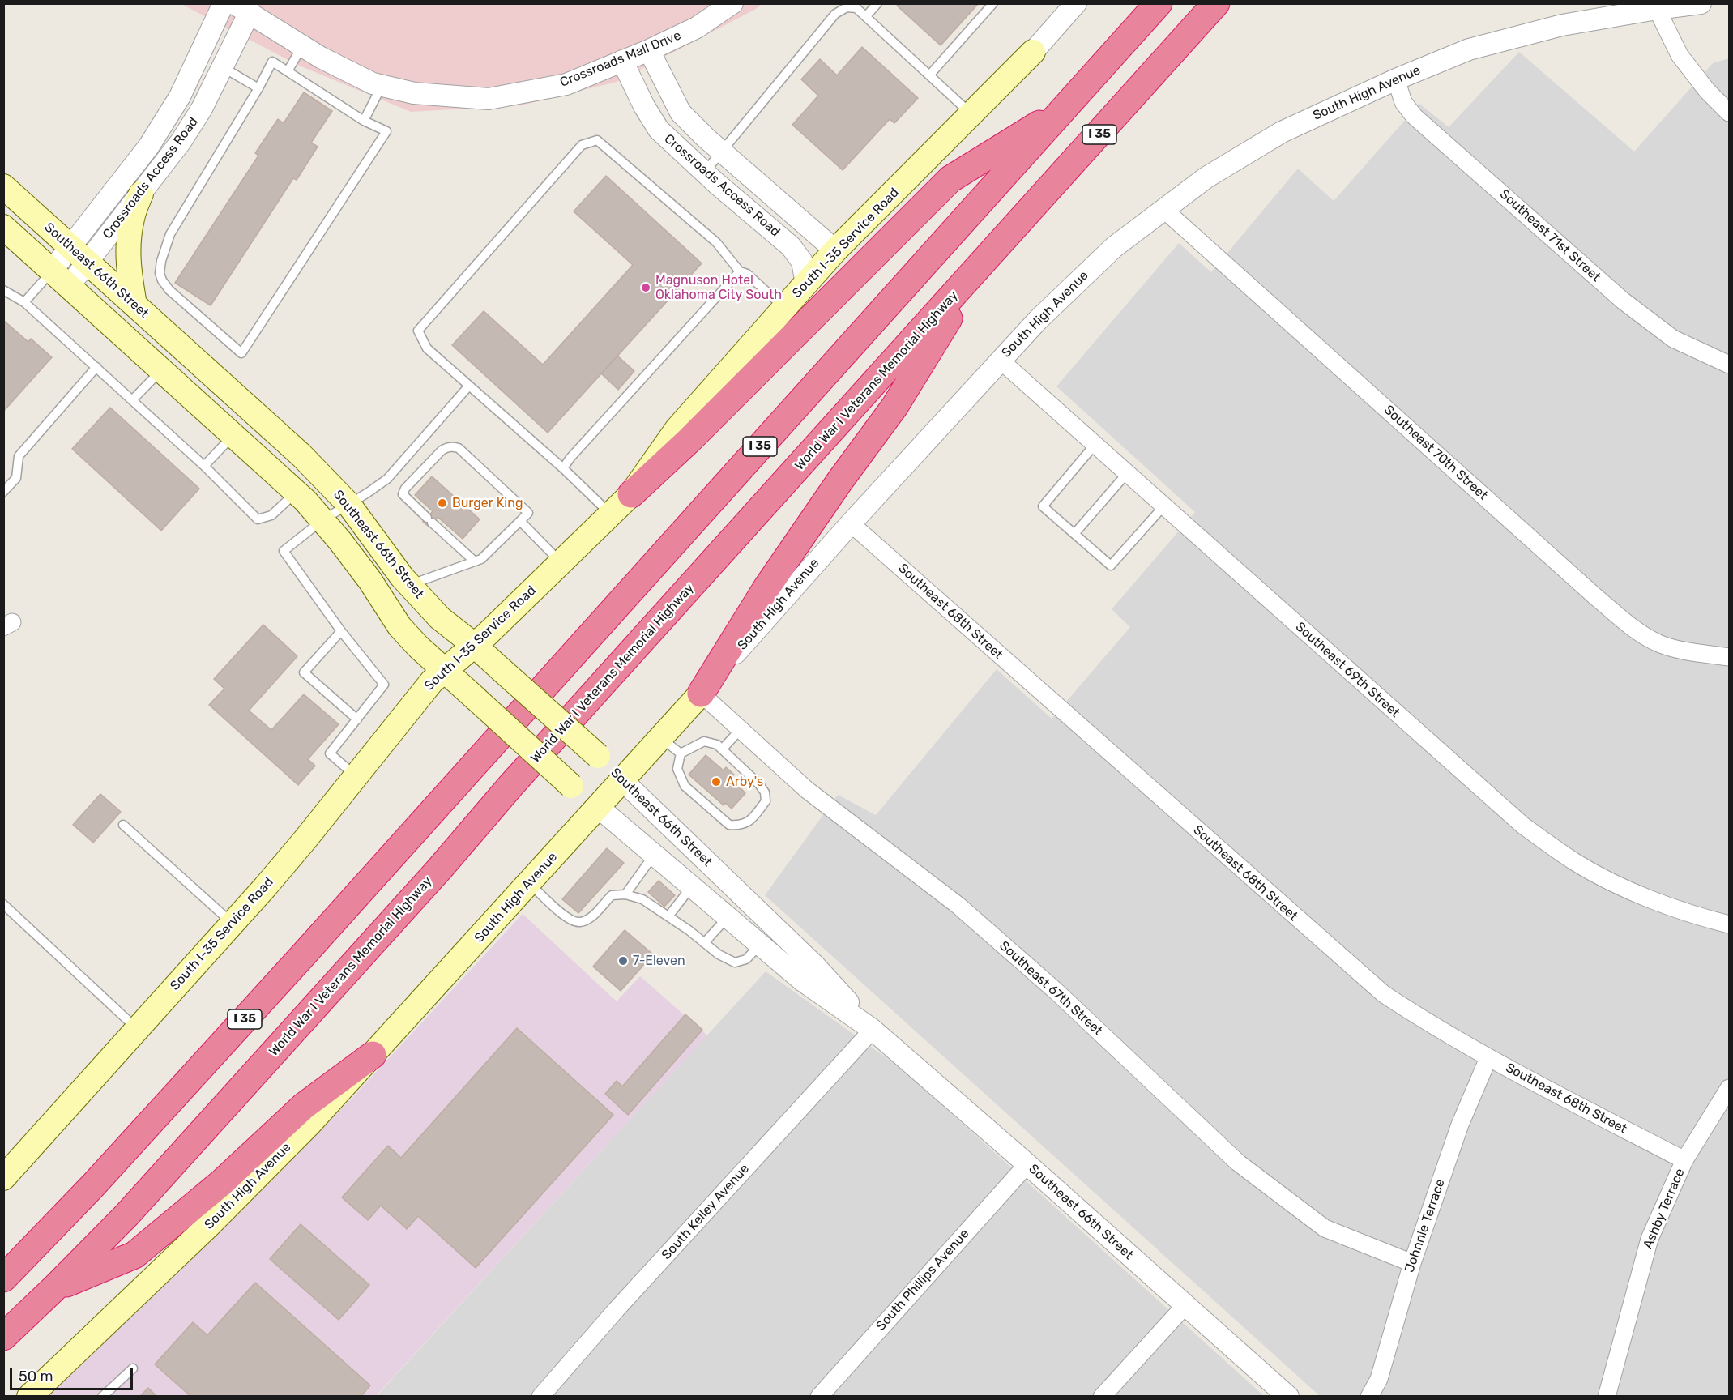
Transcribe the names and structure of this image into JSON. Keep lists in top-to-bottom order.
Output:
{
  "streets": {
    "highway": ["I 35", "World War I Veterans Memorial Highway"],
    "main road": ["South High Avenue", "South I-35 Service Road", "Southeast 66th Street"],
    "street": [
      "Crossroads Mall Drive",
      "Crossroads Access Road",
      "Southeast 71st Street",
      "Southeast 70th Street",
      "Southeast 68th Street",
      "Southeast 69th Street",
      "Southeast 67th Street",
      "Ashby Terrace",
      "South Kelley Avenue",
      "Johnnie Terrace",
      "South Phillips Avenue"
    ]
  },
  "crossings": [
    ["Crossroads Mall Drive", "Crossroads Access Road"],
    ["South High Avenue", "Southeast 71st Street"],
    ["South High Avenue", "Southeast 66th Street"],
    ["South High Avenue", "Southeast 70th Street"],
    ["South High Avenue", "Southeast 68th Street"],
    ["South High Avenue", "Southeast 69th Street"],
    ["South High Avenue", "Southeast 67th Street"],
    ["Crossroads Access Road", "South I-35 Service Road"],
    ["Crossroads Access Road", "Southeast 66th Street"],
    ["South I-35 Service Road", "Southeast 66th Street"],
    ["Southeast 66th Street", "South Kelley Avenue"],
    ["Southeast 66th Street", "South Phillips Avenue"],
    ["Southeast 68th Street", "Ashby Terrace"],
    ["Southeast 68th Street", "Johnnie Terrace"],
    ["Southeast 67th Street", "Johnnie Terrace"]
  ],
  "places": [
    "Magnuson Hotel Oklahoma City South",
    "Burger King",
    "Arby's",
    "7-Eleven"
  ],
  "scale_bar": "50 m"
}
